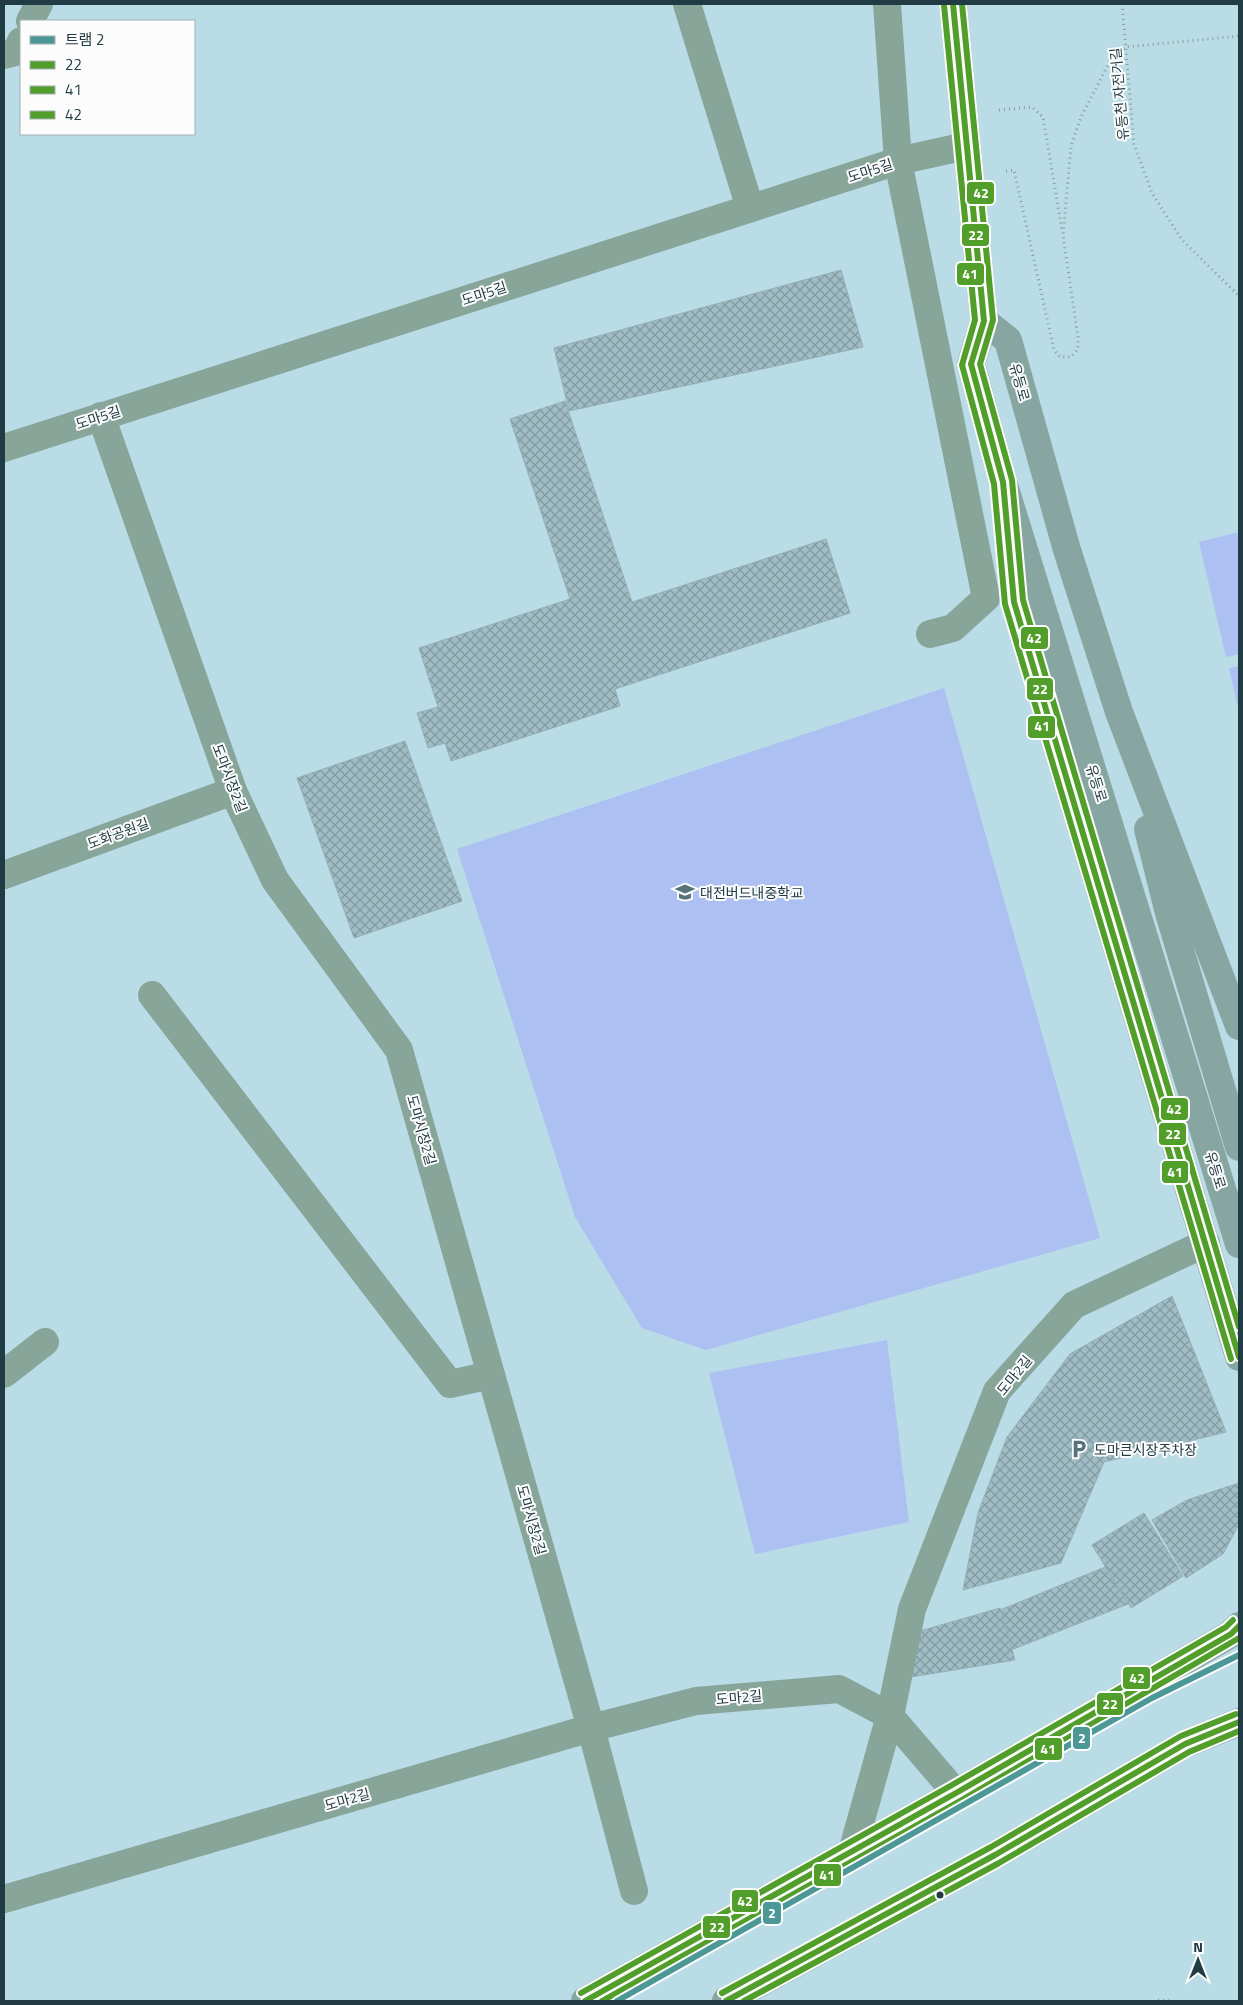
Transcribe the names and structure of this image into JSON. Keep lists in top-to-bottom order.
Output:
{
  "streets": {
    "main road": ["유등로"],
    "street": [
      "도마5길",
      "도마시장2길",
      "도화공원길",
      "도마2길"
    ],
    "path": ["유등천 자전거길"]
  },
  "crossings": [
    ["도마5길", "유등로"],
    ["도마5길", "도마시장2길"],
    ["도마시장2길", "도화공원길"],
    ["도마시장2길", "도마2길"]
  ],
  "places": {
    "school or university": ["대전버드내중학교"],
    "parking": ["도마큰시장주차장"]
  },
  "lines": [
    "transit line 22",
    "transit line 42",
    "transit line 41",
    "tram line 2"
  ],
  "legend": [
    "트램 2",
    "22",
    "41",
    "42"
  ],
  "north": "top"
}
